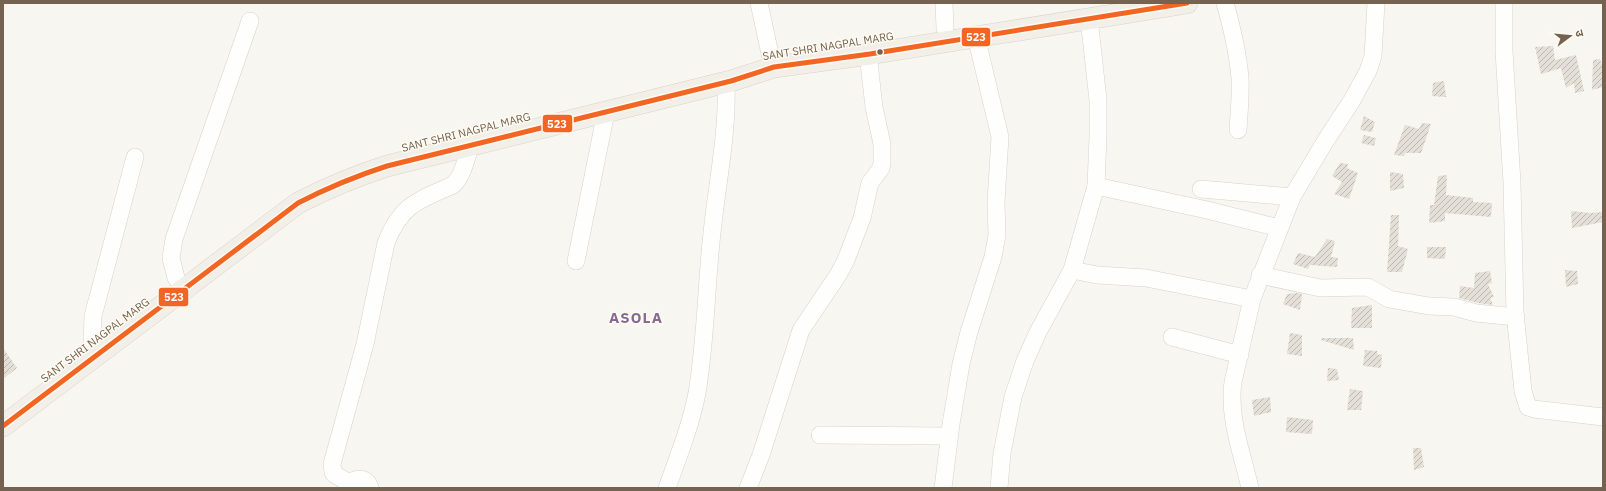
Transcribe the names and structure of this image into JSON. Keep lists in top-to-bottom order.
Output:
{
  "streets": {
    "main road": ["SANT SHRI NAGPAL MARG"]
  },
  "districts": ["ASOLA"],
  "lines": ["transit line 523"],
  "north": "right"
}
